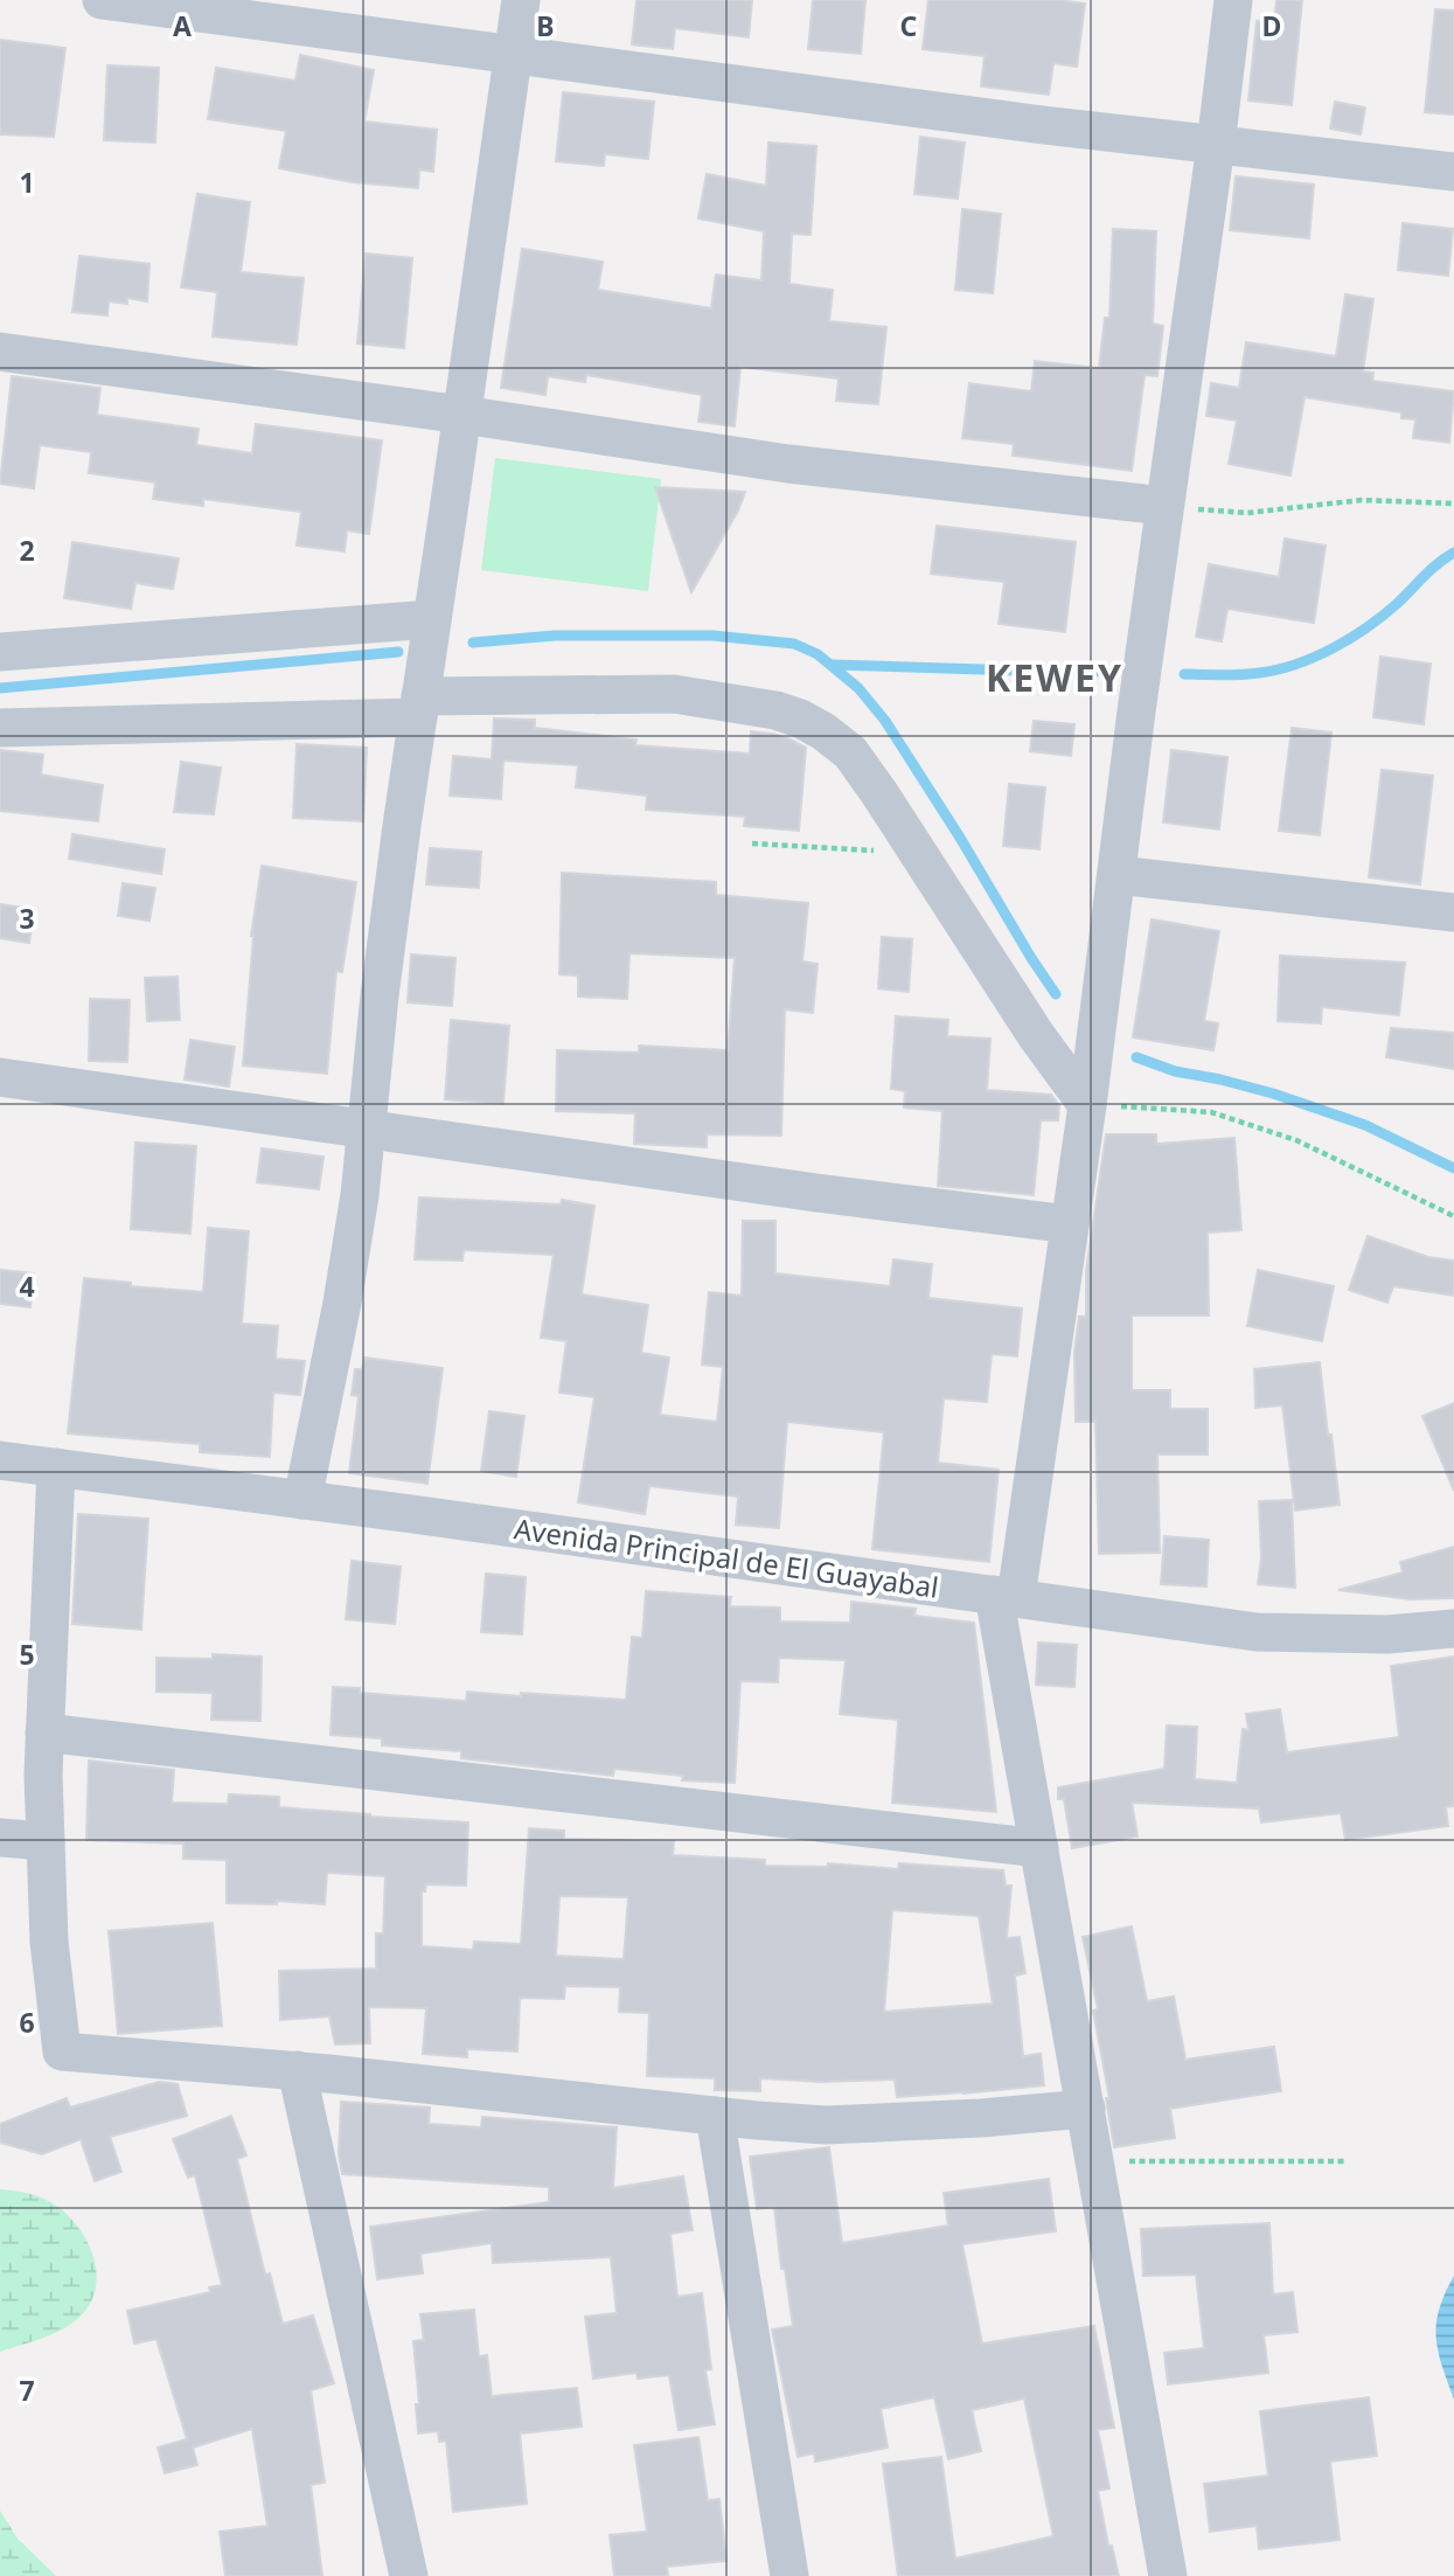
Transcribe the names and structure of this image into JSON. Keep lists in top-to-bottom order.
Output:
{
  "streets": {
    "street": ["Avenida Principal de El Guayabal"]
  },
  "districts": ["KEWEY"],
  "grid": {
    "columns": [
      "A",
      "B",
      "C",
      "D"
    ],
    "rows": [
      "1",
      "2",
      "3",
      "4",
      "5",
      "6",
      "7"
    ]
  }
}
